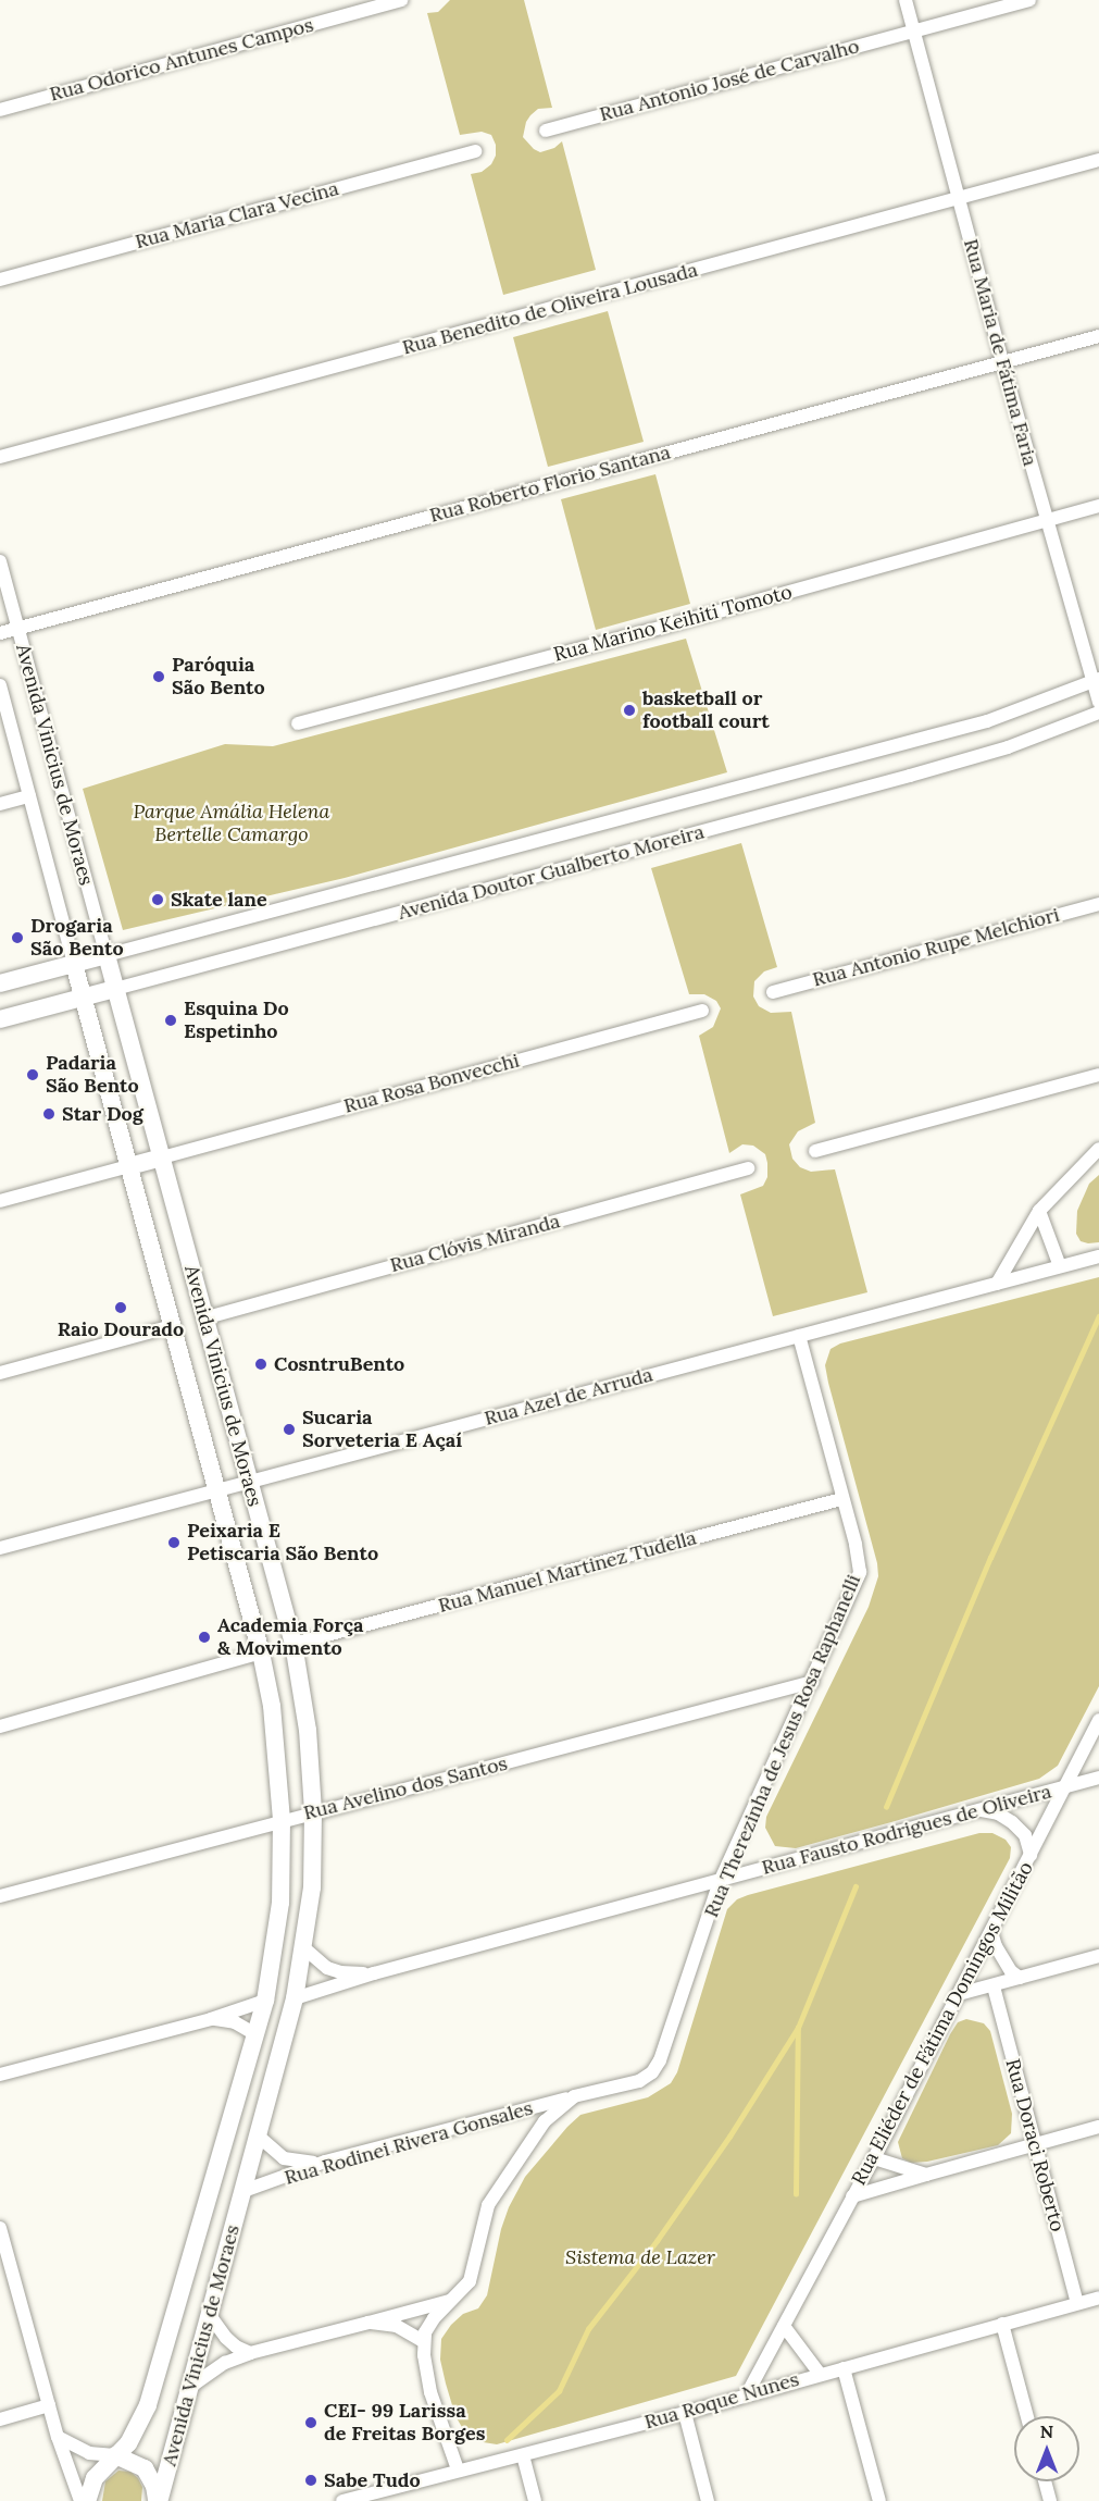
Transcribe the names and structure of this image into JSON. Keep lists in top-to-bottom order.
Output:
{
  "streets": {
    "main road": ["Avenida Vinicius de Moraes", "Avenida Doutor Gualberto Moreira"],
    "street": [
      "Rua Odorico Antunes Campos",
      "Rua Antonio José de Carvalho",
      "Rua Maria Clara Vecina",
      "Rua Benedito de Oliveira Lousada",
      "Rua Maria de Fátima Faria",
      "Rua Roberto Florio Santana",
      "Rua Marino Keihiti Tomoto",
      "Rua Antonio Rupe Melchiori",
      "Rua Rosa Bonvecchi",
      "Rua Clóvis Miranda",
      "Rua Azel de Arruda",
      "Rua Manuel Martinez Tudella",
      "Rua Therezinha de Jesus Rosa Raphanelli",
      "Rua Avelino dos Santos",
      "Rua Fausto Rodrigues de Oliveira",
      "Rua Eliéder de Fátima Domingos Militão",
      "Rua Rodinei Rivera Gonsales",
      "Rua Doraci Roberto",
      "Rua Roque Nunes"
    ]
  },
  "crossings": [
    ["Rua Antonio José de Carvalho", "Rua Maria de Fátima Faria"],
    ["Rua Benedito de Oliveira Lousada", "Rua Maria de Fátima Faria"],
    ["Rua Maria de Fátima Faria", "Rua Roberto Florio Santana"],
    ["Rua Maria de Fátima Faria", "Rua Marino Keihiti Tomoto"],
    ["Rua Maria de Fátima Faria", "Avenida Doutor Gualberto Moreira"],
    ["Rua Roberto Florio Santana", "Avenida Vinicius de Moraes"],
    ["Avenida Vinicius de Moraes", "Avenida Doutor Gualberto Moreira"],
    ["Avenida Vinicius de Moraes", "Rua Rosa Bonvecchi"],
    ["Avenida Vinicius de Moraes", "Rua Clóvis Miranda"],
    ["Avenida Vinicius de Moraes", "Rua Azel de Arruda"],
    ["Avenida Vinicius de Moraes", "Rua Manuel Martinez Tudella"],
    ["Avenida Vinicius de Moraes", "Rua Avelino dos Santos"],
    ["Avenida Vinicius de Moraes", "Rua Fausto Rodrigues de Oliveira"],
    ["Avenida Vinicius de Moraes", "Rua Rodinei Rivera Gonsales"],
    ["Rua Azel de Arruda", "Rua Therezinha de Jesus Rosa Raphanelli"],
    ["Rua Manuel Martinez Tudella", "Rua Therezinha de Jesus Rosa Raphanelli"],
    ["Rua Therezinha de Jesus Rosa Raphanelli", "Rua Avelino dos Santos"],
    ["Rua Therezinha de Jesus Rosa Raphanelli", "Rua Fausto Rodrigues de Oliveira"],
    ["Rua Therezinha de Jesus Rosa Raphanelli", "Rua Rodinei Rivera Gonsales"],
    ["Rua Fausto Rodrigues de Oliveira", "Rua Eliéder de Fátima Domingos Militão"],
    ["Rua Eliéder de Fátima Domingos Militão", "Rua Roque Nunes"],
    ["Rua Doraci Roberto", "Rua Roque Nunes"]
  ],
  "parks": ["Parque Amália Helena Bertelle Camargo", "Sistema de Lazer"],
  "places": [
    "Paróquia São Bento",
    "basketball or football court",
    "Skate lane",
    "Drogaria São Bento",
    "Esquina Do Espetinho",
    "Padaria São Bento",
    "Star Dog",
    "Raio Dourado",
    "CosntruBento",
    "Sucaria Sorveteria E Açaí",
    "Peixaria E Petiscaria São Bento",
    "Academia Força & Movimento",
    "CEI- 99 Larissa de Freitas Borges",
    "Sabe Tudo"
  ],
  "north": "top"
}
